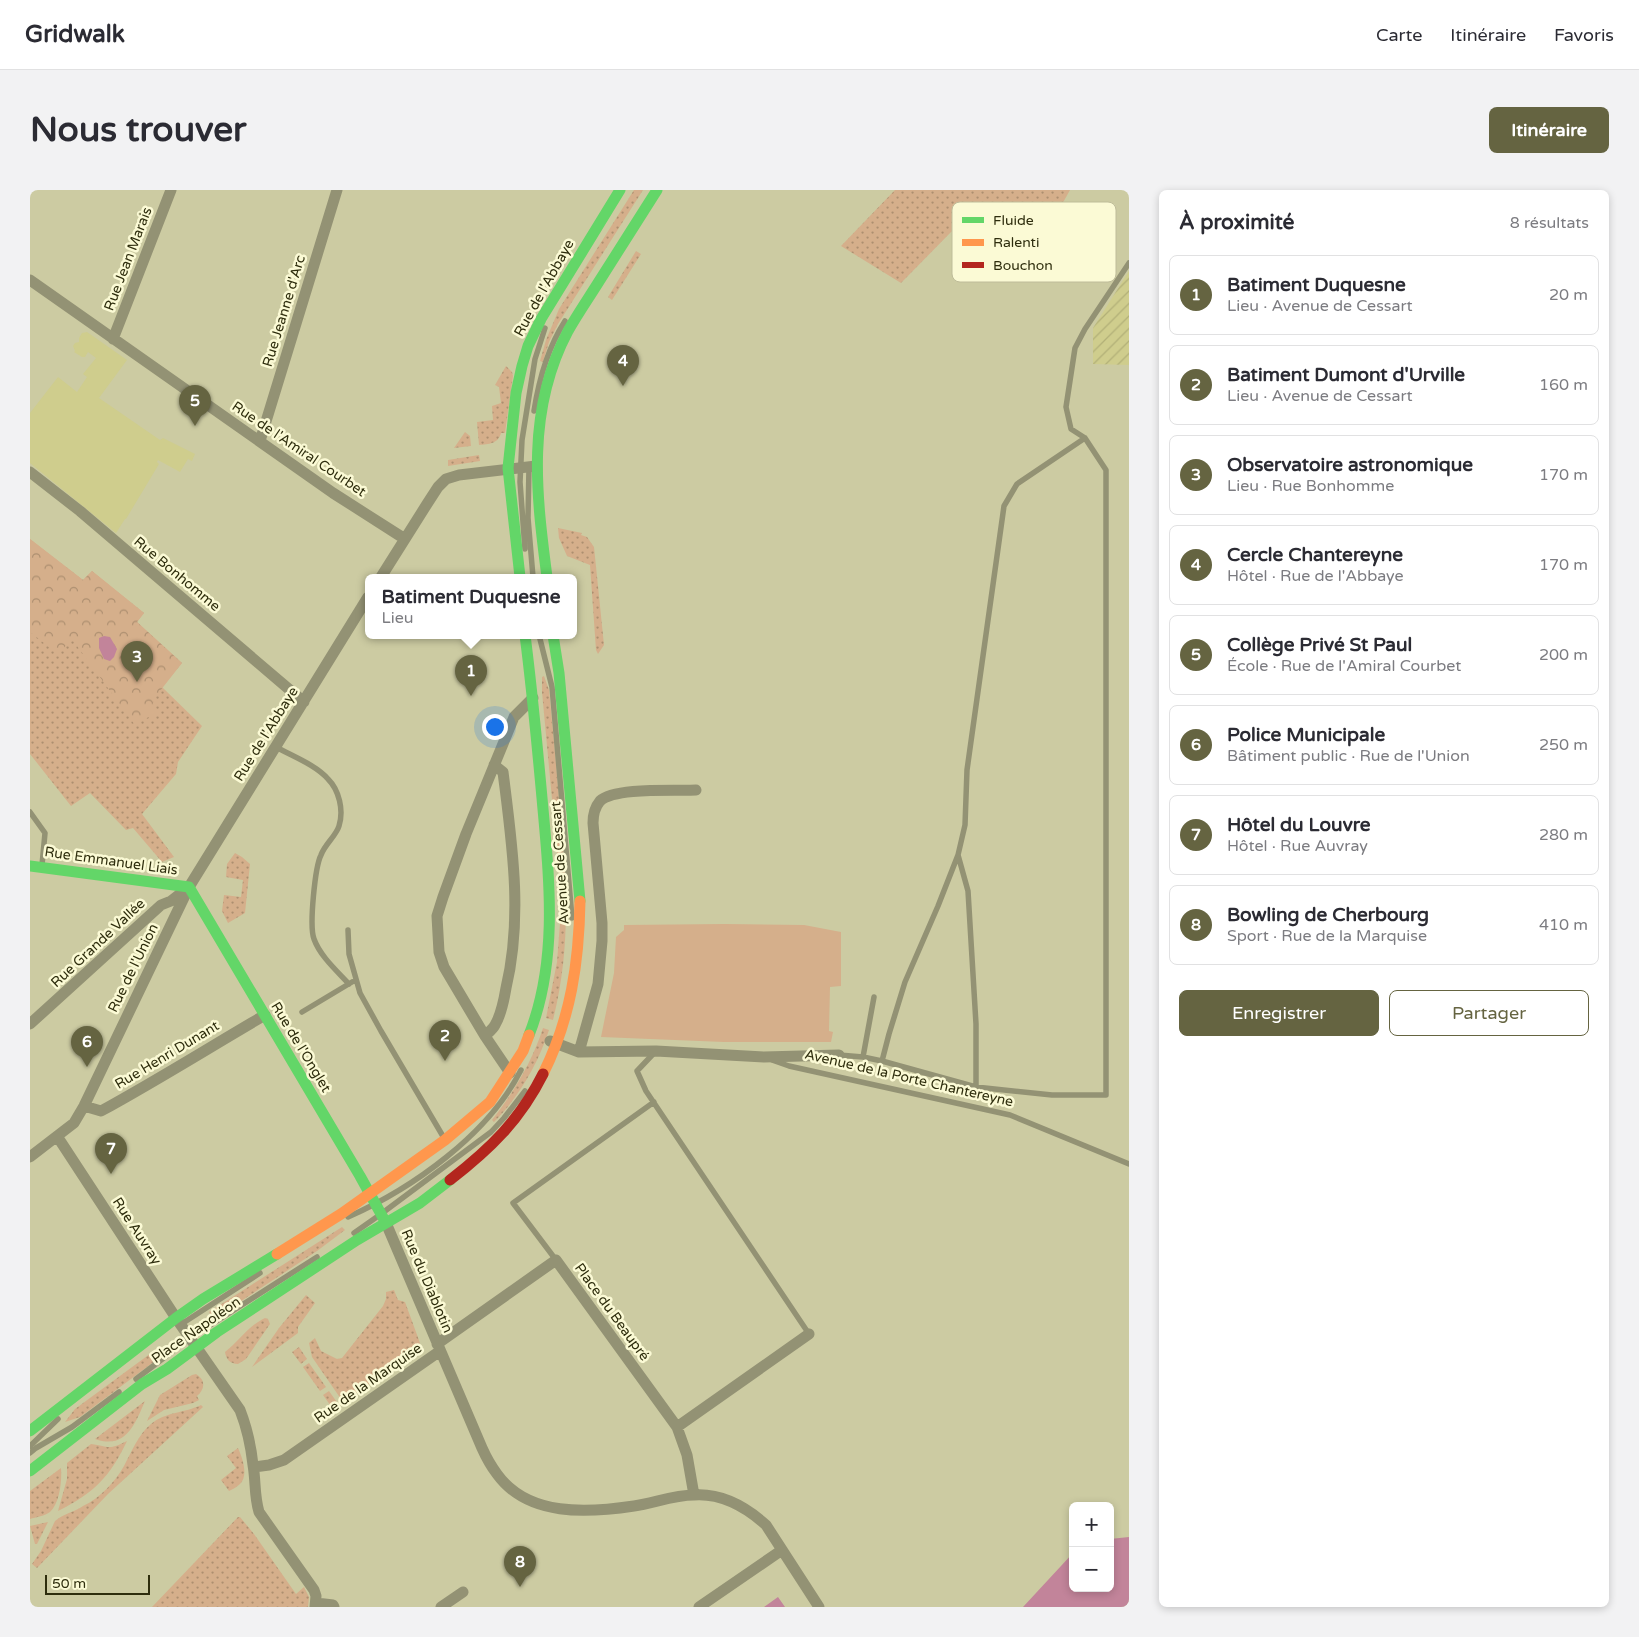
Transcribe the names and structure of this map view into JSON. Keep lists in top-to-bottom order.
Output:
{
  "streets": {
    "main road": [
      "Rue de l'Abbaye",
      "Rue Emmanuel Liais",
      "Avenue de Cessart",
      "Rue de l'Onglet",
      "Place Napoléon"
    ],
    "street": [
      "Rue Jean Marais",
      "Rue Jeanne d'Arc",
      "Rue de l'Amiral Courbet",
      "Rue Bonhomme",
      "Rue Grande Vallée",
      "Rue de l'Union",
      "Rue Henri Dunant",
      "Avenue de la Porte Chantereyne",
      "Rue Auvray",
      "Rue du Diablotin",
      "Place du Beaupré",
      "Rue de la Marquise"
    ]
  },
  "crossings": [
    ["Rue Jean Marais", "Rue de l'Amiral Courbet"],
    ["Rue de l'Abbaye", "Rue Bonhomme"],
    ["Rue de l'Abbaye", "Rue Emmanuel Liais"],
    ["Rue de l'Abbaye", "Rue Grande Vallée"],
    ["Rue de l'Abbaye", "Rue de l'Union"],
    ["Rue de l'Abbaye", "Rue de l'Onglet"],
    ["Rue Jeanne d'Arc", "Rue de l'Amiral Courbet"],
    ["Rue Emmanuel Liais", "Rue Grande Vallée"],
    ["Rue Emmanuel Liais", "Rue de l'Union"],
    ["Rue Emmanuel Liais", "Rue de l'Onglet"],
    ["Avenue de Cessart", "Rue de l'Onglet"],
    ["Avenue de Cessart", "Avenue de la Porte Chantereyne"],
    ["Avenue de Cessart", "Rue du Diablotin"],
    ["Avenue de Cessart", "Place Napoléon"],
    ["Rue Grande Vallée", "Rue de l'Union"],
    ["Rue Grande Vallée", "Rue de l'Onglet"],
    ["Rue de l'Union", "Rue de l'Onglet"],
    ["Rue de l'Union", "Rue Henri Dunant"],
    ["Rue de l'Union", "Rue Auvray"],
    ["Rue de l'Onglet", "Rue Henri Dunant"],
    ["Rue de l'Onglet", "Rue du Diablotin"],
    ["Rue de l'Onglet", "Place Napoléon"],
    ["Rue Auvray", "Place Napoléon"],
    ["Rue Auvray", "Rue de la Marquise"],
    ["Rue du Diablotin", "Place du Beaupré"],
    ["Rue du Diablotin", "Place Napoléon"],
    ["Rue du Diablotin", "Rue de la Marquise"],
    ["Place du Beaupré", "Rue de la Marquise"]
  ],
  "legend": ["Fluide", "Ralenti", "Bouchon"],
  "scale_bar": "50 m",
  "page": {
    "header": "Gridwalk",
    "nav": ["Carte", "Itinéraire", "Favoris"],
    "buttons": [
      "Itinéraire",
      ["Enregistrer", "Partager"]
    ],
    "title": "Nous trouver",
    "heading": ["À proximité", "8 résultats"],
    "list": [
      {
        "mark": "1",
        "name": "Batiment Duquesne",
        "note": "Lieu · Avenue de Cessart",
        "value": "20 m"
      },
      {
        "mark": "2",
        "name": "Batiment Dumont d'Urville",
        "note": "Lieu · Avenue de Cessart",
        "value": "160 m"
      },
      {
        "mark": "3",
        "name": "Observatoire astronomique",
        "note": "Lieu · Rue Bonhomme",
        "value": "170 m"
      },
      {
        "mark": "4",
        "name": "Cercle Chantereyne",
        "note": "Hôtel · Rue de l'Abbaye",
        "value": "170 m"
      },
      {
        "mark": "5",
        "name": "Collège Privé St Paul",
        "note": "École · Rue de l'Amiral Courbet",
        "value": "200 m"
      },
      {
        "mark": "6",
        "name": "Police Municipale",
        "note": "Bâtiment public · Rue de l'Union",
        "value": "250 m"
      },
      {
        "mark": "7",
        "name": "Hôtel du Louvre",
        "note": "Hôtel · Rue Auvray",
        "value": "280 m"
      },
      {
        "mark": "8",
        "name": "Bowling de Cherbourg",
        "note": "Sport · Rue de la Marquise",
        "value": "410 m"
      }
    ],
    "pins": [
      "4",
      "5",
      "3",
      "1",
      "2",
      "6",
      "7",
      "8"
    ],
    "popup": ["Batiment Duquesne", "Lieu"],
    "map_buttons": ["+", "−"],
    "scale": "50 m"
  }
}
